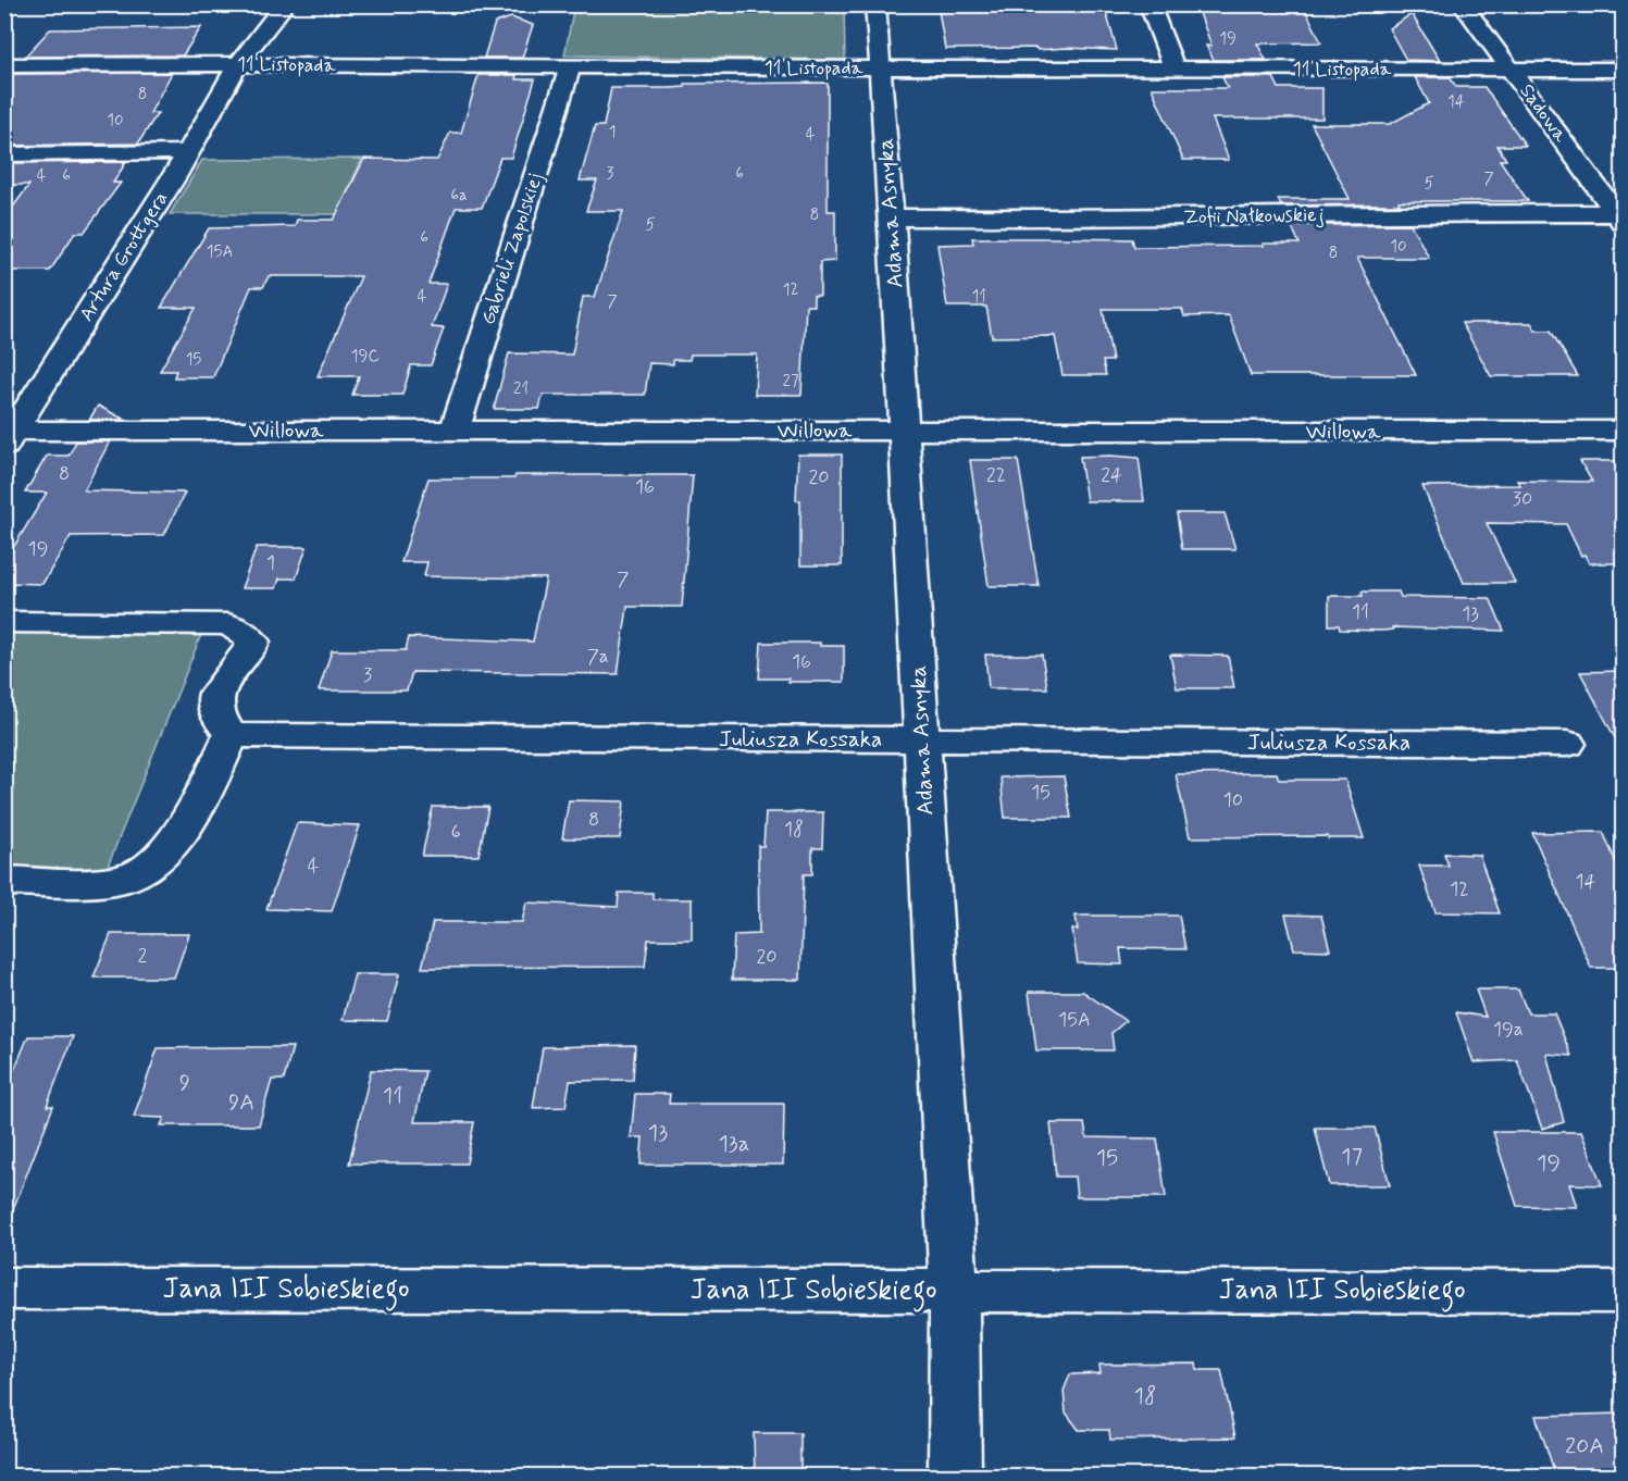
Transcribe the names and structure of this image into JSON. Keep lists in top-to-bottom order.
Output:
{
  "streets": {
    "street": [
      "11 Listopada",
      "Sadowa",
      "Adama Asnyka",
      "Zofii Nałkowskiej",
      "Gabrieli Zapolskiej",
      "Artura Grottgera",
      "Willowa",
      "Juliusza Kossaka",
      "Jana III Sobieskiego"
    ]
  },
  "crossings": [
    ["11 Listopada", "Sadowa"],
    ["11 Listopada", "Adama Asnyka"],
    ["11 Listopada", "Gabrieli Zapolskiej"],
    ["11 Listopada", "Artura Grottgera"],
    ["Sadowa", "Zofii Nałkowskiej"],
    ["Adama Asnyka", "Zofii Nałkowskiej"],
    ["Adama Asnyka", "Willowa"],
    ["Adama Asnyka", "Juliusza Kossaka"],
    ["Adama Asnyka", "Jana III Sobieskiego"],
    ["Gabrieli Zapolskiej", "Willowa"],
    ["Artura Grottgera", "Willowa"]
  ],
  "house_numbers": [
    "19",
    "8",
    "14",
    "10",
    "1",
    "4",
    "3",
    "6",
    "4",
    "6",
    "7",
    "5",
    "6a",
    "8",
    "5",
    "6",
    "10",
    "15A",
    "8",
    "12",
    "4",
    "11",
    "7",
    "19C",
    "15",
    "27",
    "21",
    "8",
    "22",
    "24",
    "20",
    "16",
    "30",
    "19",
    "1",
    "7",
    "11",
    "13",
    "7a",
    "16",
    "3",
    "15",
    "10",
    "8",
    "18",
    "6",
    "4",
    "14",
    "12",
    "2",
    "20",
    "15A",
    "19a",
    "9",
    "11",
    "9A",
    "13",
    "13a",
    "17",
    "15",
    "19",
    "18",
    "20A"
  ]
}
